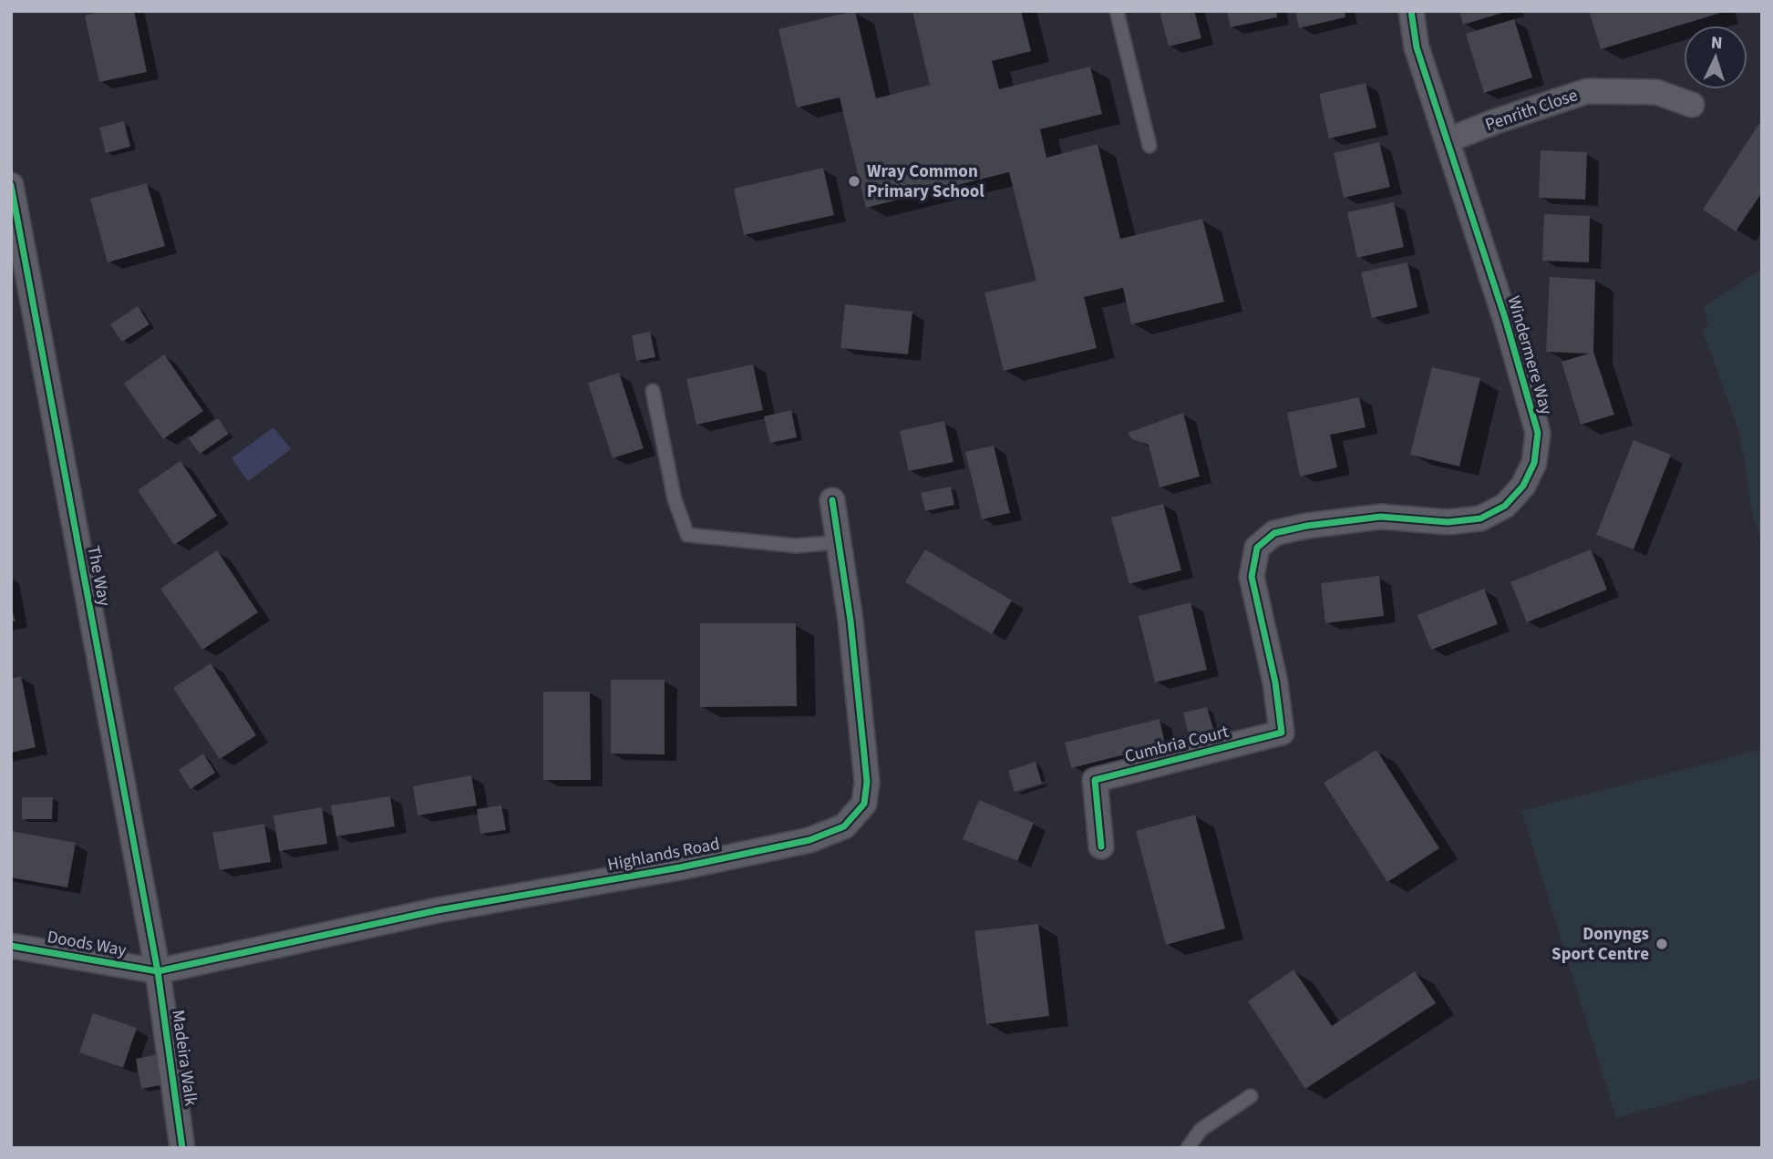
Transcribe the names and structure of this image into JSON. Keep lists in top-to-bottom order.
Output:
{
  "streets": {
    "street": [
      "Penrith Close",
      "Windermere Way",
      "The Way",
      "Cumbria Court",
      "Highlands Road",
      "Doods Way",
      "Madeira Walk"
    ]
  },
  "crossings": [
    ["Penrith Close", "Windermere Way"],
    ["Windermere Way", "Cumbria Court"],
    ["The Way", "Highlands Road"],
    ["The Way", "Doods Way"],
    ["The Way", "Madeira Walk"],
    ["Highlands Road", "Doods Way"],
    ["Highlands Road", "Madeira Walk"],
    ["Doods Way", "Madeira Walk"]
  ],
  "places": ["Wray Common Primary School", "Donyngs Sport Centre"],
  "north": "top"
}
